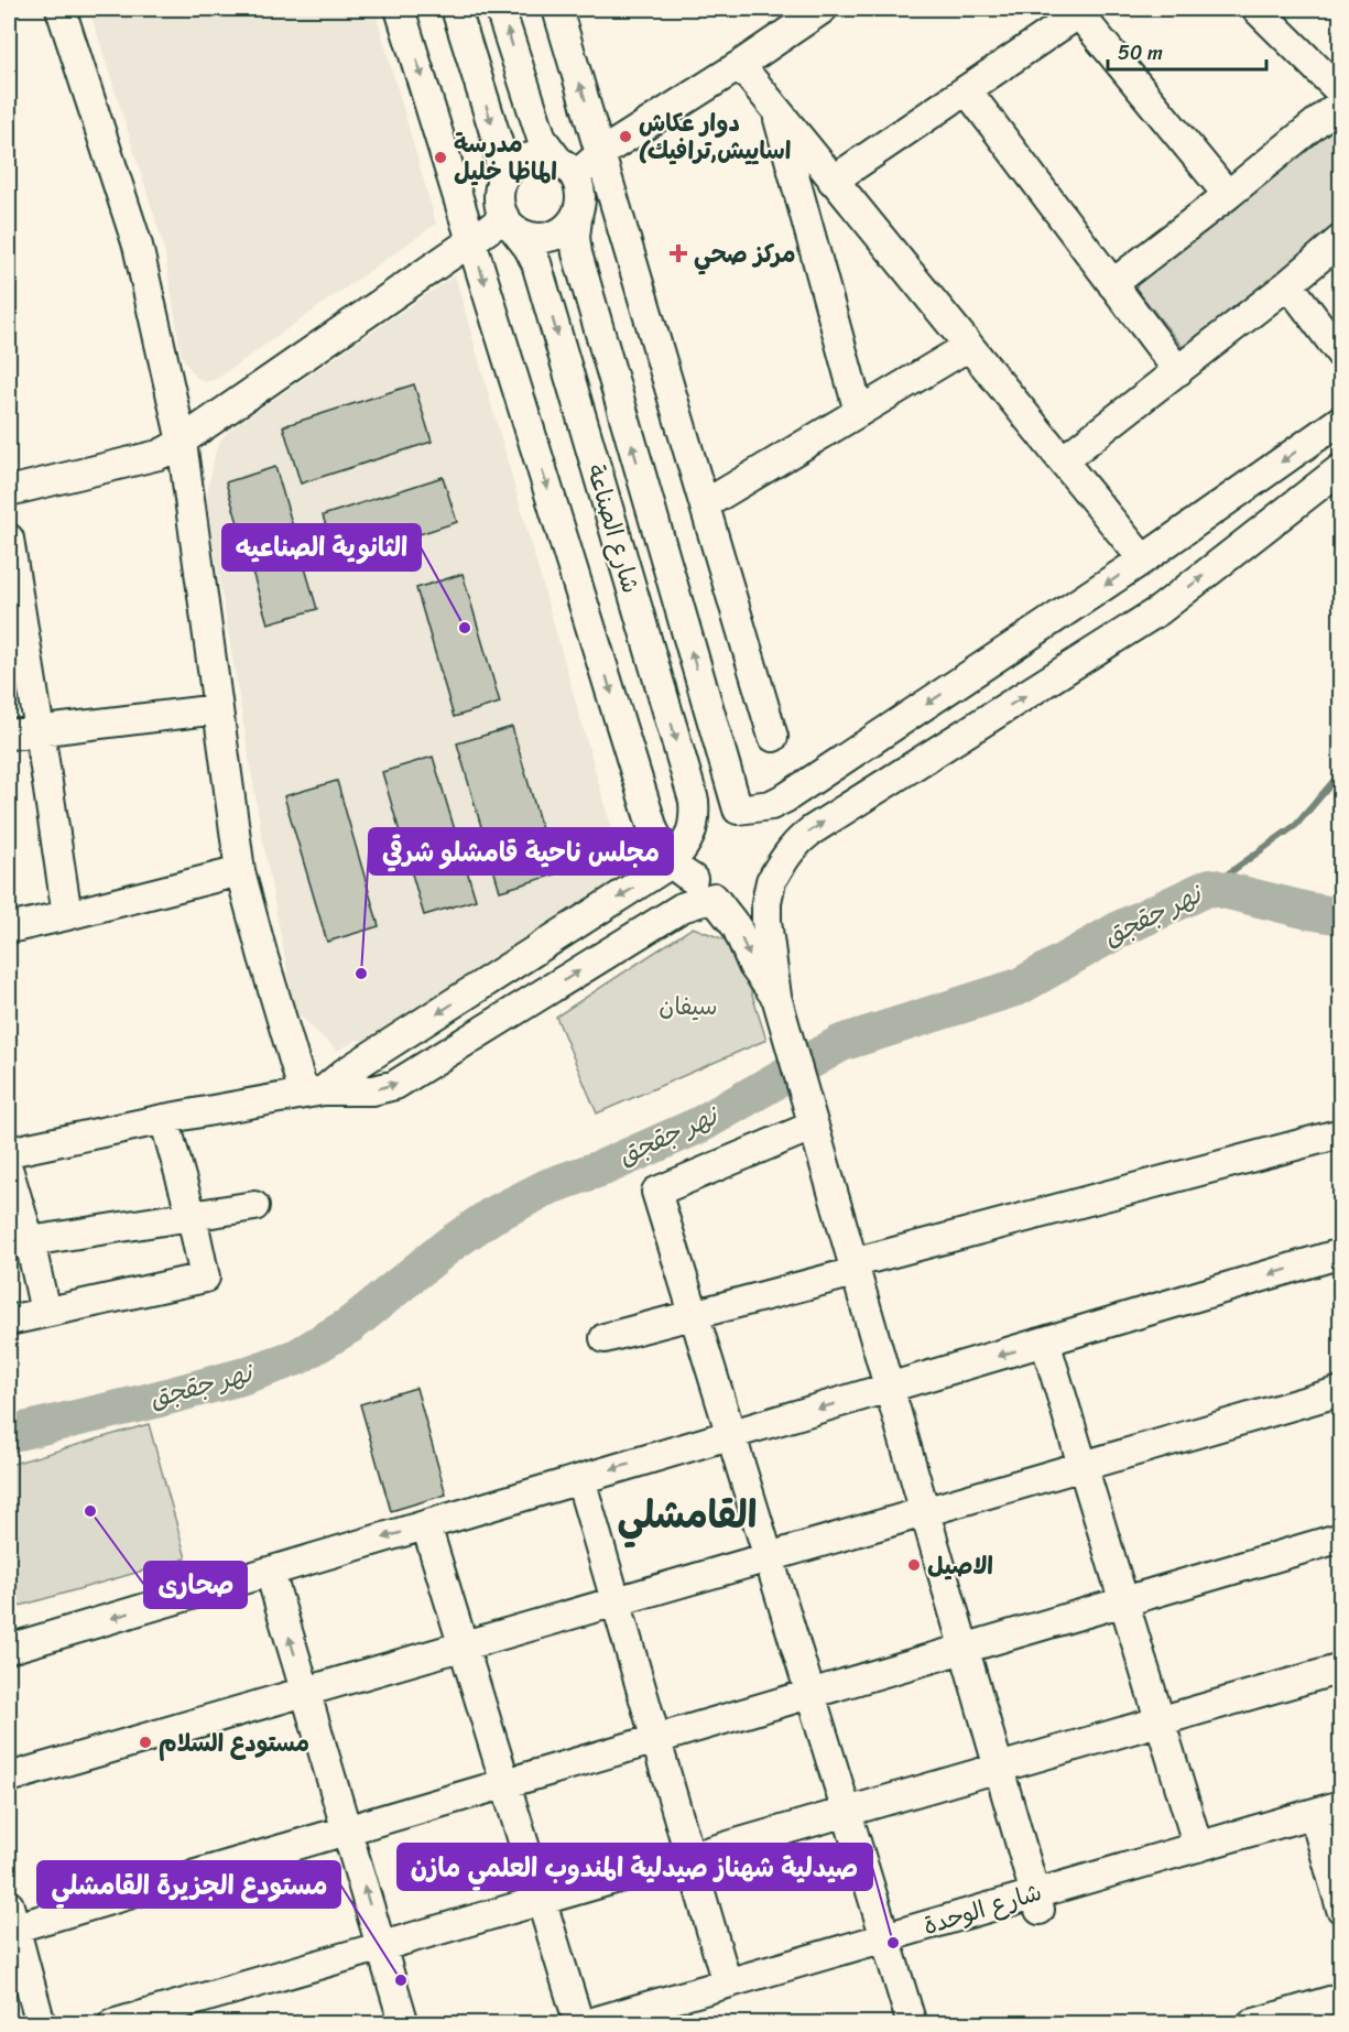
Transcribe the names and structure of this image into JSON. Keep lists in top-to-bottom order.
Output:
{
  "streets": {
    "street": ["شارع الصناعة", "شارع الوحدة"]
  },
  "districts": ["القامشلي"],
  "water": ["نهر جقجق"],
  "parks": ["سيفان"],
  "places": {
    "other": [
      "دوار عكاش (اساييش٫ترافيك",
      "مدرسة الماظا خليل",
      "الثانوية الصناعيه",
      "مجلس ناحية قامشلو شرقي",
      "صحارى",
      "الاصيل",
      "مستودع السلام",
      "صيدلية شهناز صيدلية المندوب العلمي مازن",
      "مستودع الجزيرة القامشلي"
    ],
    "health": ["مركز صحي"]
  },
  "scale_bar": "50 m"
}
